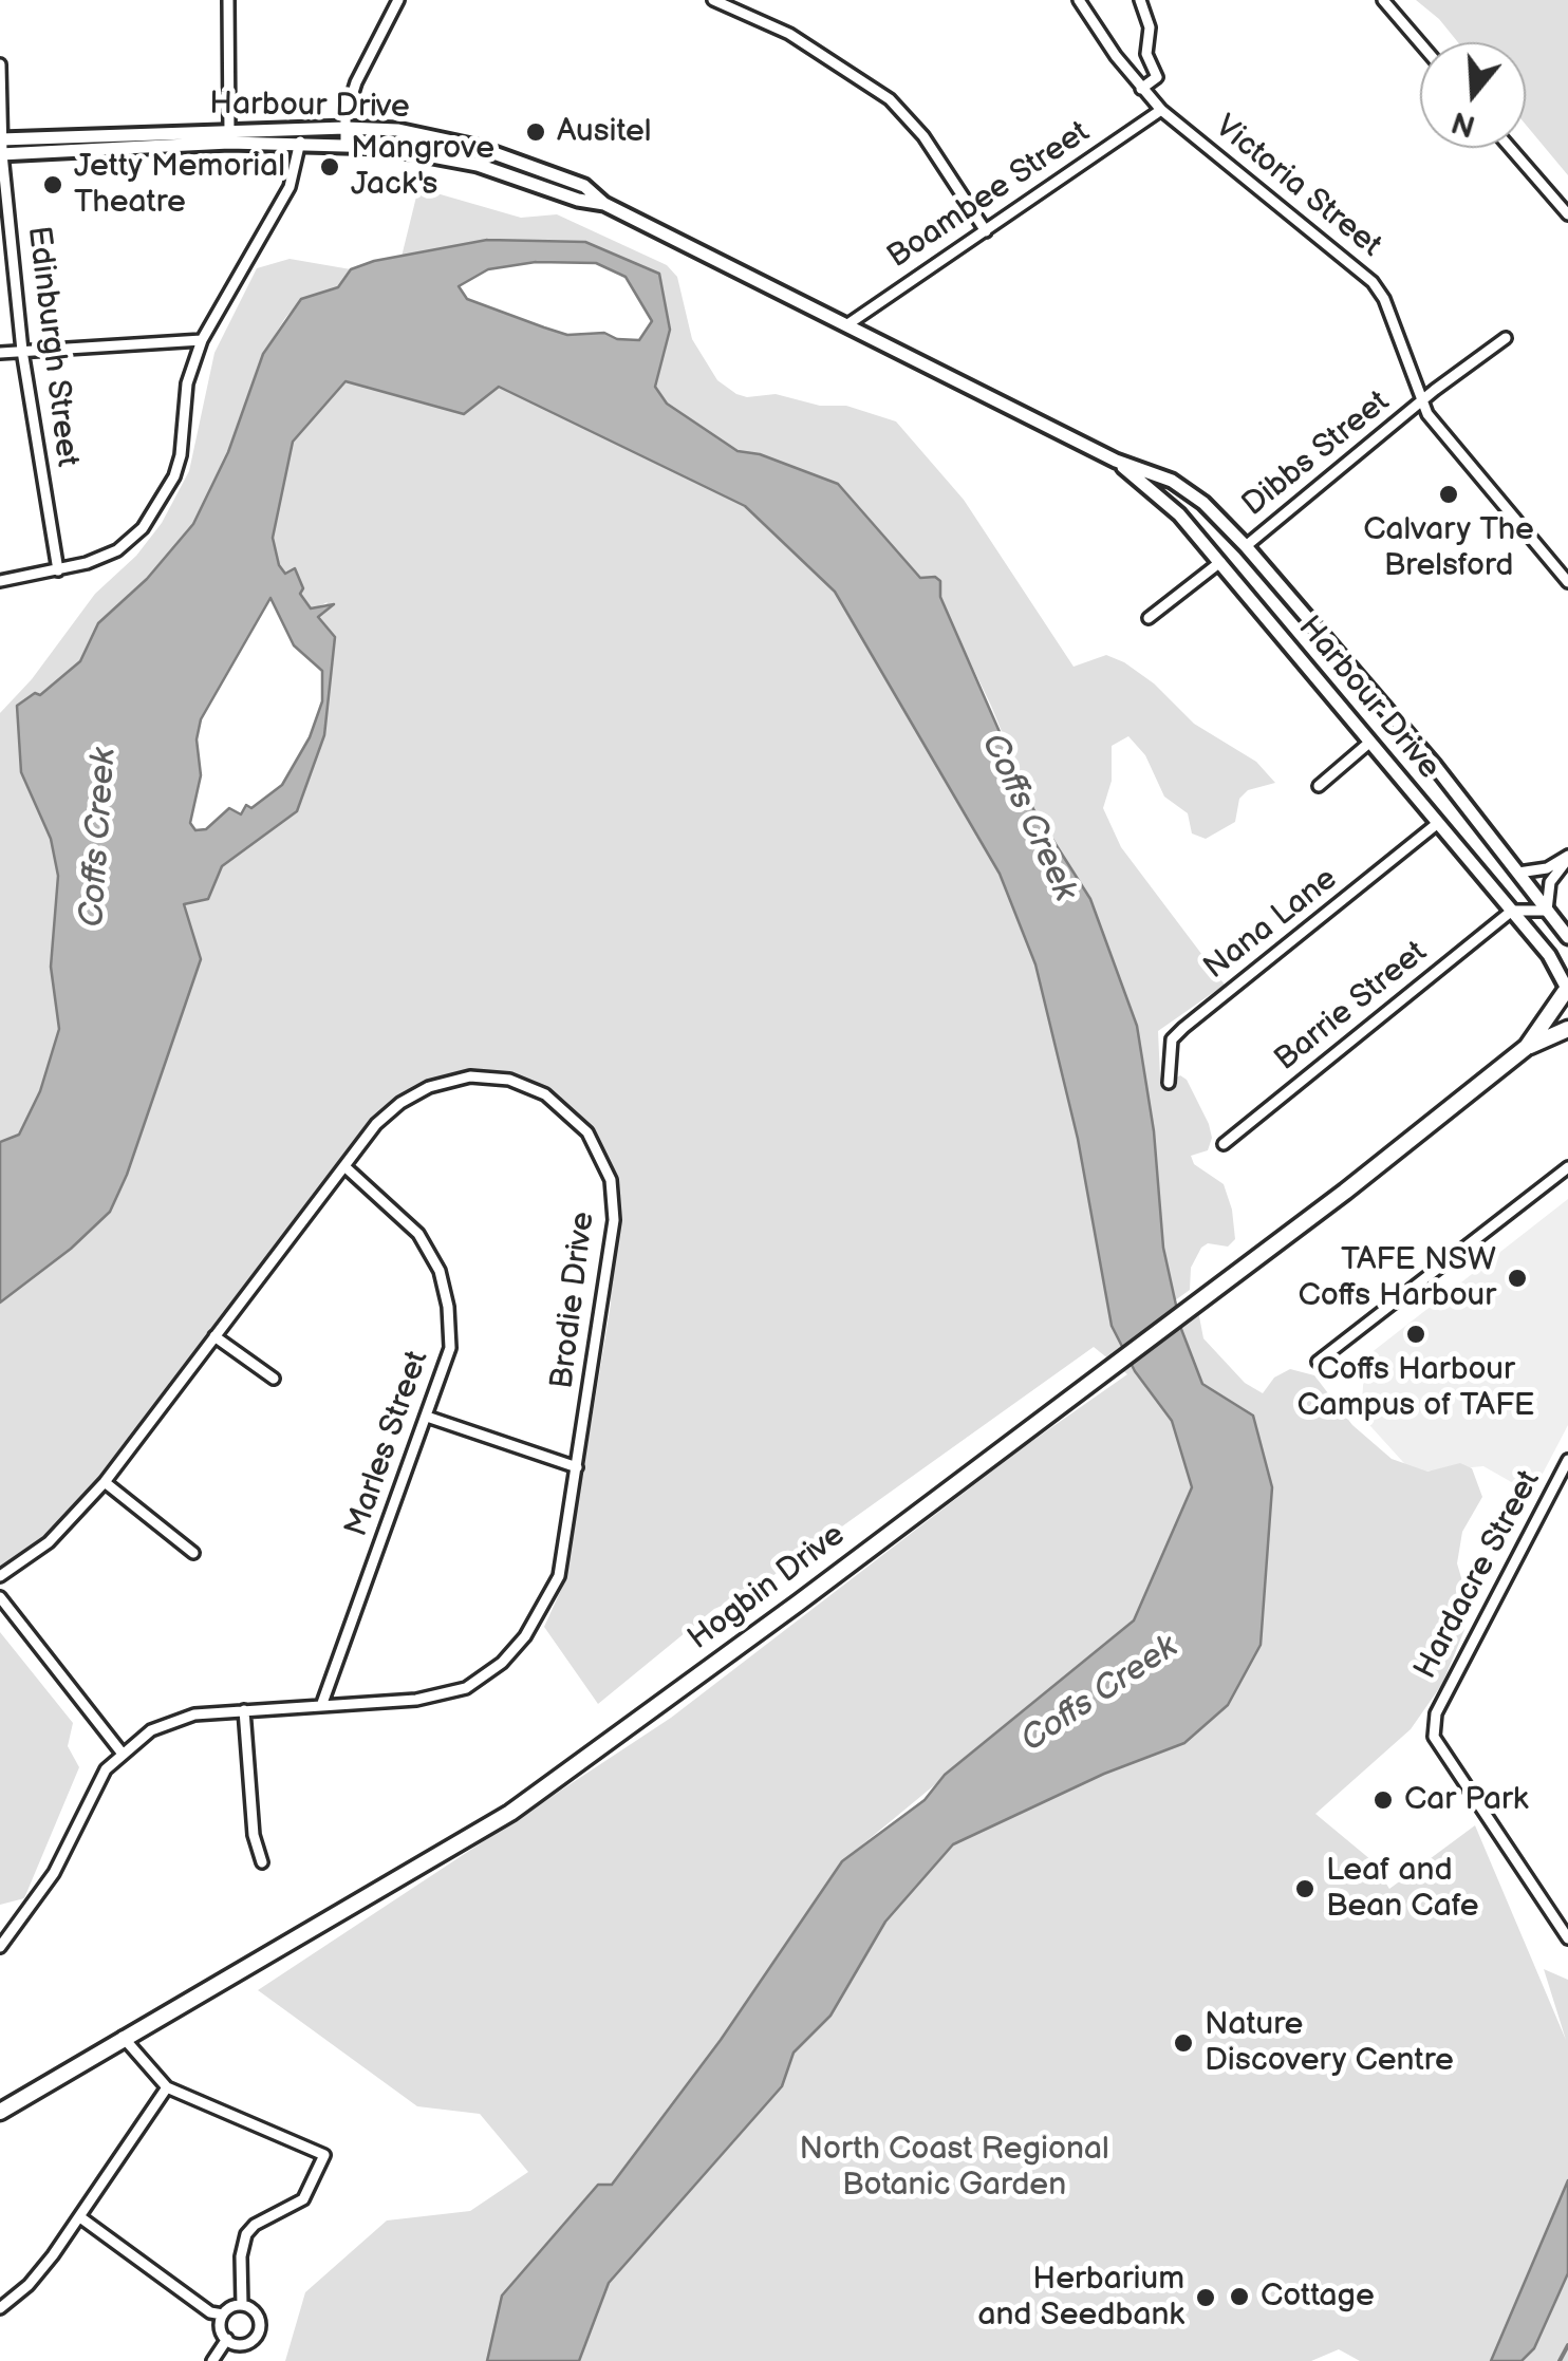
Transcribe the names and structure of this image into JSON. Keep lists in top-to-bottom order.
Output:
{
  "streets": {
    "main road": ["Hogbin Drive"],
    "street": [
      "Harbour Drive",
      "Victoria Street",
      "Boambee Street",
      "Edinburgh Street",
      "Dibbs Street",
      "Nana Lane",
      "Barrie Street",
      "Brodie Drive",
      "Marles Street",
      "Hardacre Street"
    ]
  },
  "crossings": [
    ["Harbour Drive", "Boambee Street"],
    ["Harbour Drive", "Edinburgh Street"],
    ["Harbour Drive", "Dibbs Street"],
    ["Harbour Drive", "Nana Lane"],
    ["Harbour Drive", "Barrie Street"],
    ["Harbour Drive", "Hogbin Drive"],
    ["Victoria Street", "Boambee Street"],
    ["Victoria Street", "Dibbs Street"],
    ["Brodie Drive", "Marles Street"]
  ],
  "water": ["Coffs Creek"],
  "parks": ["North Coast Regional Botanic Garden"],
  "places": [
    "Ausitel",
    "Mangrove Jack's",
    "Jetty Memorial Theatre",
    "Calvary The Brelsford",
    "TAFE NSW Coffs Harbour",
    "Coffs Harbour Campus of TAFE",
    "Car Park",
    "Leaf and Bean Cafe",
    "Nature Discovery Centre",
    "Cottage",
    "Herbarium and Seedbank"
  ],
  "north": "bottom"
}
